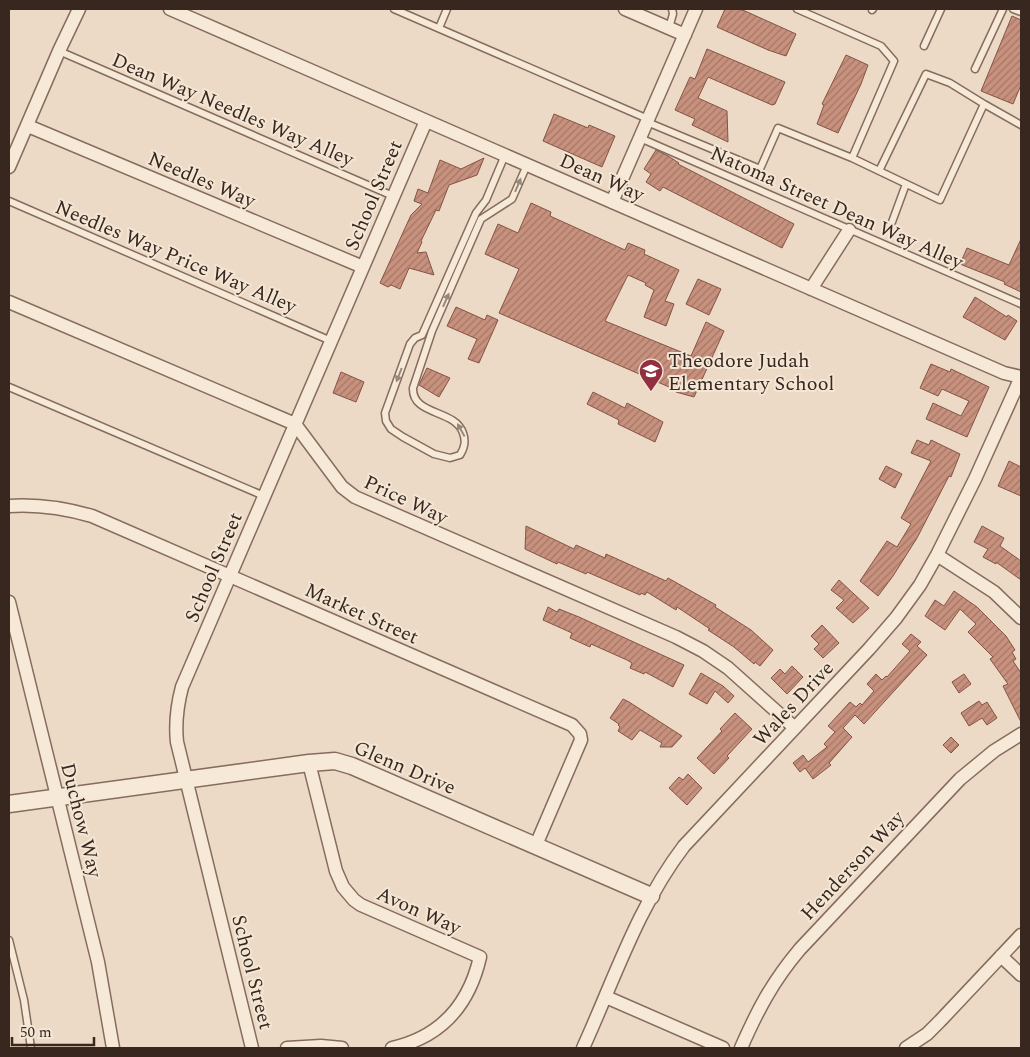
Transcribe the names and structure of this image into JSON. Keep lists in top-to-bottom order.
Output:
{
  "streets": {
    "street": [
      "Dean Way",
      "Needles Way",
      "School Street",
      "Price Way",
      "Market Street",
      "Wales Drive",
      "Glenn Drive",
      "Duchow Way",
      "Henderson Way",
      "Avon Way"
    ],
    "lane": ["Dean Way Needles Way Alley", "Natoma Street Dean Way Alley", "Needles Way Price Way Alley"]
  },
  "crossings": [
    ["Dean Way Needles Way Alley", "School Street"],
    ["Dean Way", "School Street"],
    ["Dean Way", "Wales Drive"],
    ["Needles Way", "School Street"],
    ["School Street", "Needles Way Price Way Alley"],
    ["School Street", "Price Way"],
    ["School Street", "Market Street"],
    ["School Street", "Glenn Drive"],
    ["Price Way", "Wales Drive"],
    ["Market Street", "Glenn Drive"],
    ["Wales Drive", "Glenn Drive"],
    ["Glenn Drive", "Duchow Way"],
    ["Glenn Drive", "Avon Way"]
  ],
  "places": {
    "school or university": ["Theodore Judah Elementary School"]
  },
  "scale_bar": "50 m"
}
